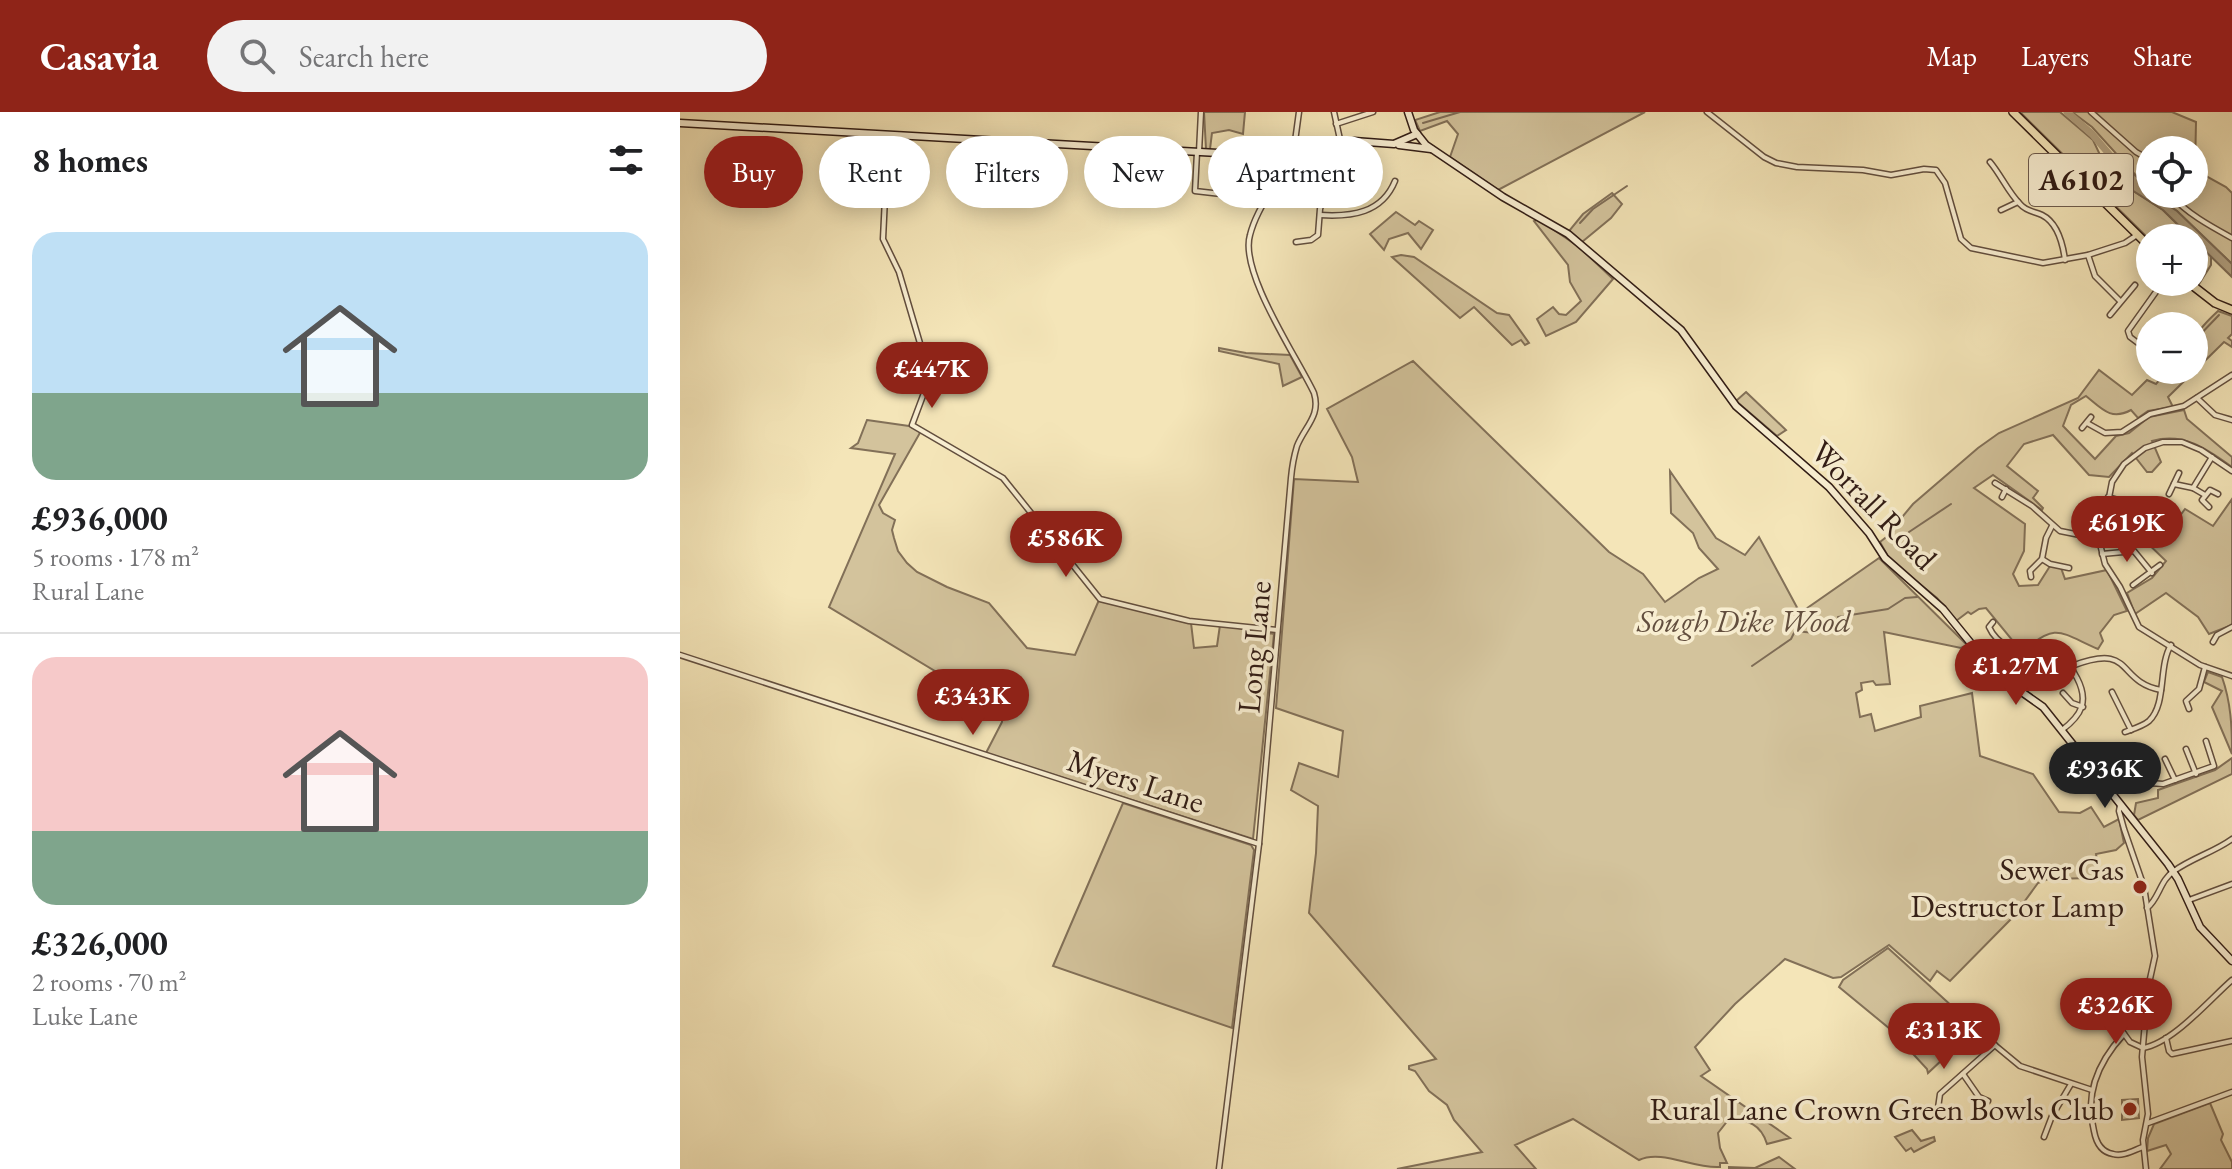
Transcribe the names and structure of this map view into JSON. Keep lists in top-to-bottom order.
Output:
{
  "streets": {
    "main road": ["A6102"],
    "street": ["Worrall Road", "Long Lane", "Myers Lane"]
  },
  "crossings": [
    ["Long Lane", "Myers Lane"]
  ],
  "parks": ["Sough Dike Wood"],
  "places": ["Sewer Gas Destructor Lamp", "Rural Lane Crown Green Bowls Club"],
  "page": {
    "header": "Casavia",
    "search": "Search here",
    "nav": ["Map", "Layers", "Share"],
    "heading": "8 homes",
    "map_buttons": ["+", "−"],
    "chip": [
      "Buy",
      "Rent",
      "Filters",
      "New",
      "Apartment"
    ],
    "list": [
      {
        "name": "£936,000",
        "note": "5 rooms · 178 m² · Rural Lane"
      },
      {
        "name": "£326,000",
        "note": "2 rooms · 70 m² · Luke Lane"
      }
    ],
    "price": [
      "£447K",
      "£619K",
      "£586K",
      "£1.27M",
      "£343K",
      "£936K",
      "£326K",
      "£313K"
    ]
  }
}
